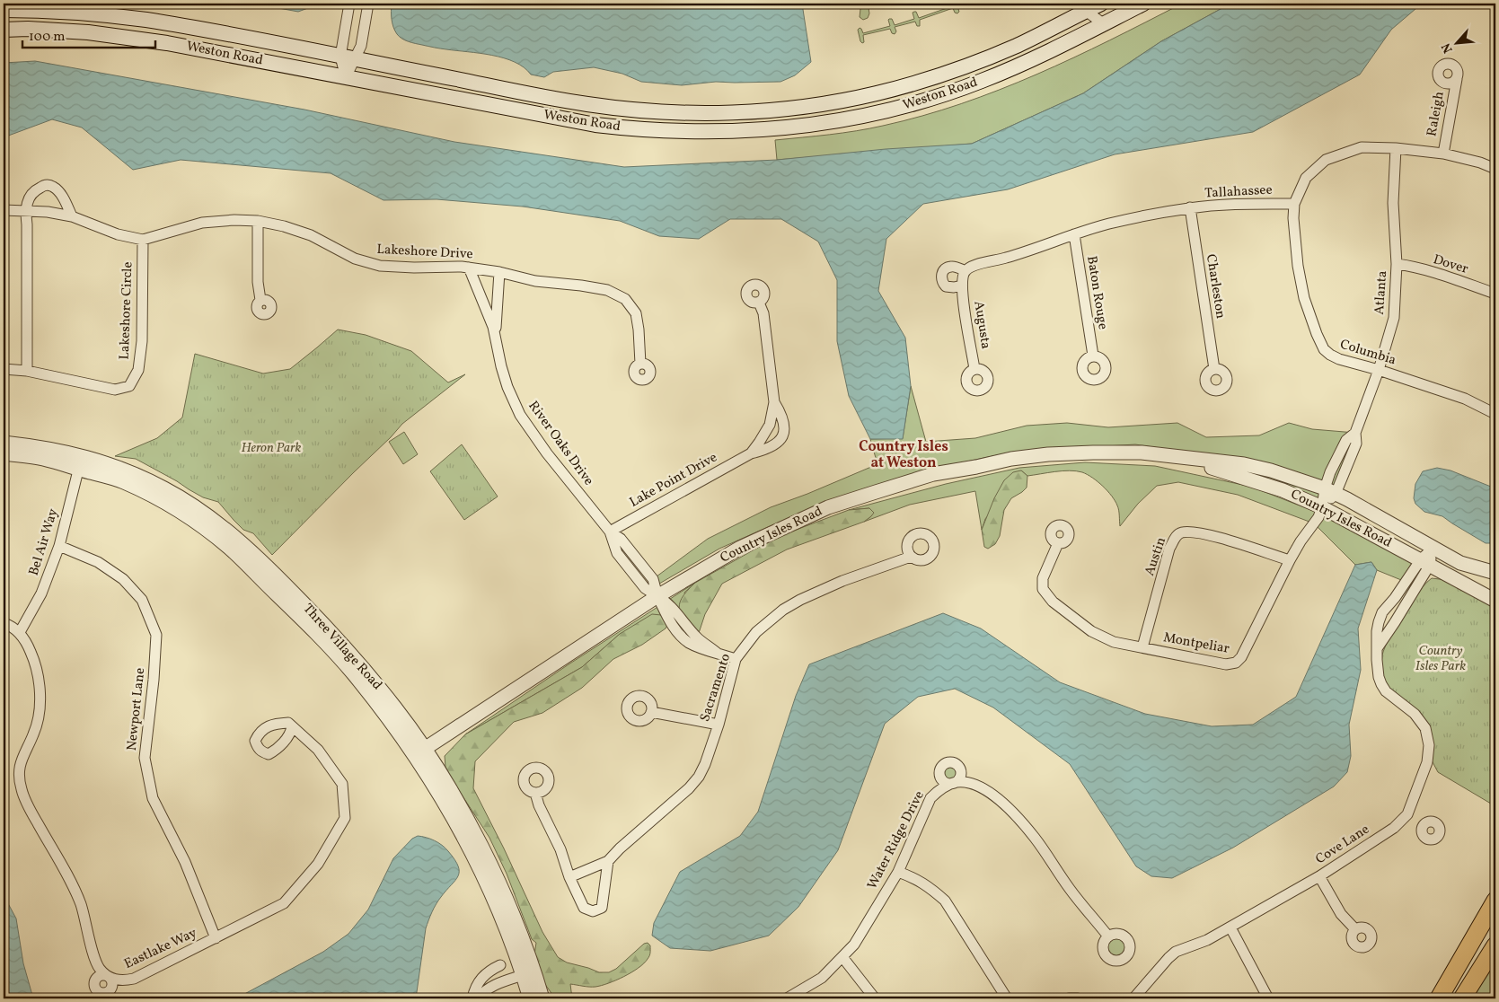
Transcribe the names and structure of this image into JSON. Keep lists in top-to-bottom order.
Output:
{
  "streets": {
    "main road": ["Weston Road"],
    "street": [
      "Raleigh",
      "Tallahassee",
      "Lakeshore Drive",
      "Dover",
      "Charleston",
      "Baton Rouge",
      "Atlanta",
      "Lakeshore Circle",
      "Augusta",
      "Columbia",
      "River Oaks Drive",
      "Lake Point Drive",
      "Country Isles Road",
      "Bel Air Way",
      "Austin",
      "Montpeliar",
      "Three Village Road",
      "Sacramento",
      "Newport Lane",
      "Water Ridge Drive",
      "Cove Lane",
      "Eastlake Way"
    ]
  },
  "crossings": [
    ["Tallahassee", "Charleston"],
    ["Tallahassee", "Baton Rouge"],
    ["Tallahassee", "Augusta"],
    ["Tallahassee", "Columbia"],
    ["Lakeshore Drive", "Lakeshore Circle"],
    ["Lakeshore Drive", "River Oaks Drive"],
    ["Dover", "Atlanta"],
    ["Atlanta", "Columbia"],
    ["Atlanta", "Country Isles Road"],
    ["Atlanta", "Montpeliar"],
    ["River Oaks Drive", "Lake Point Drive"],
    ["River Oaks Drive", "Country Isles Road"],
    ["River Oaks Drive", "Sacramento"],
    ["Country Isles Road", "Montpeliar"],
    ["Country Isles Road", "Three Village Road"],
    ["Country Isles Road", "Cove Lane"],
    ["Bel Air Way", "Three Village Road"],
    ["Bel Air Way", "Newport Lane"],
    ["Bel Air Way", "Eastlake Way"],
    ["Austin", "Montpeliar"],
    ["Newport Lane", "Eastlake Way"]
  ],
  "districts": ["Country Isles at Weston"],
  "parks": ["Heron Park", "Country Isles Park"],
  "scale_bar": "100 m",
  "north": "bottom left"
}
